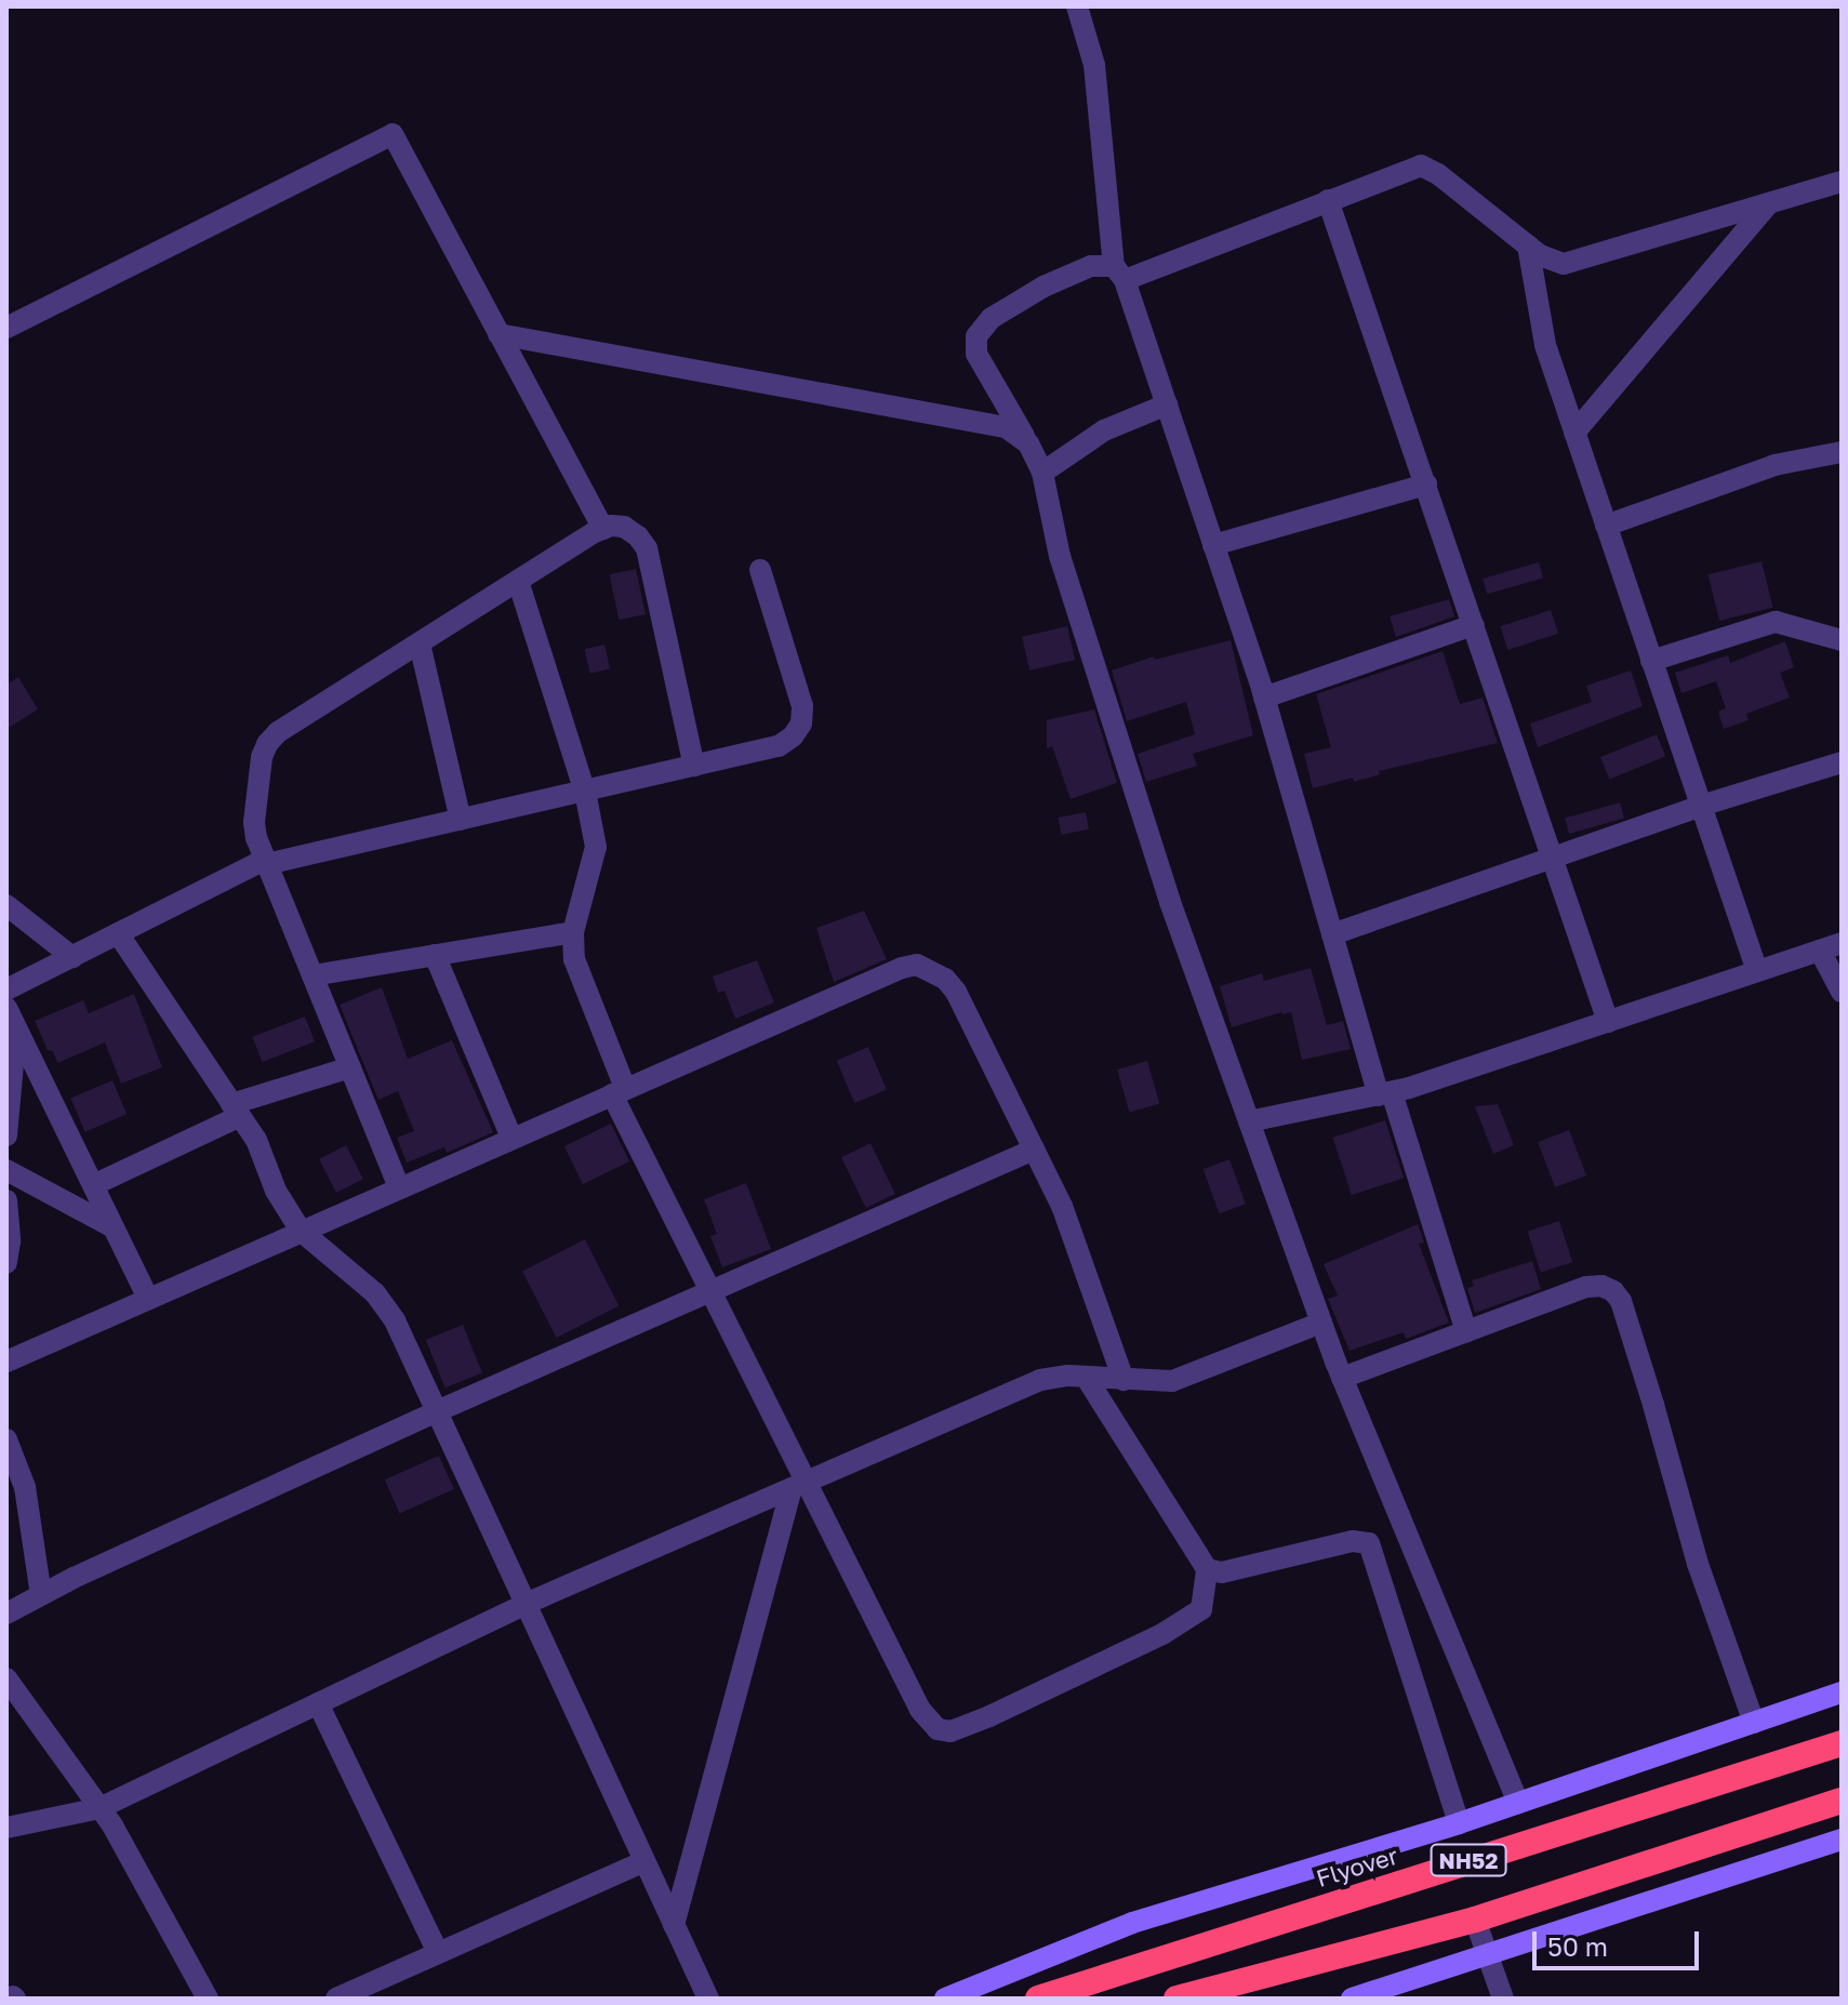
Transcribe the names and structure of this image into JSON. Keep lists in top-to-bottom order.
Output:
{
  "streets": {
    "highway": ["NH52", "Flyover"]
  },
  "scale_bar": "50 m"
}
